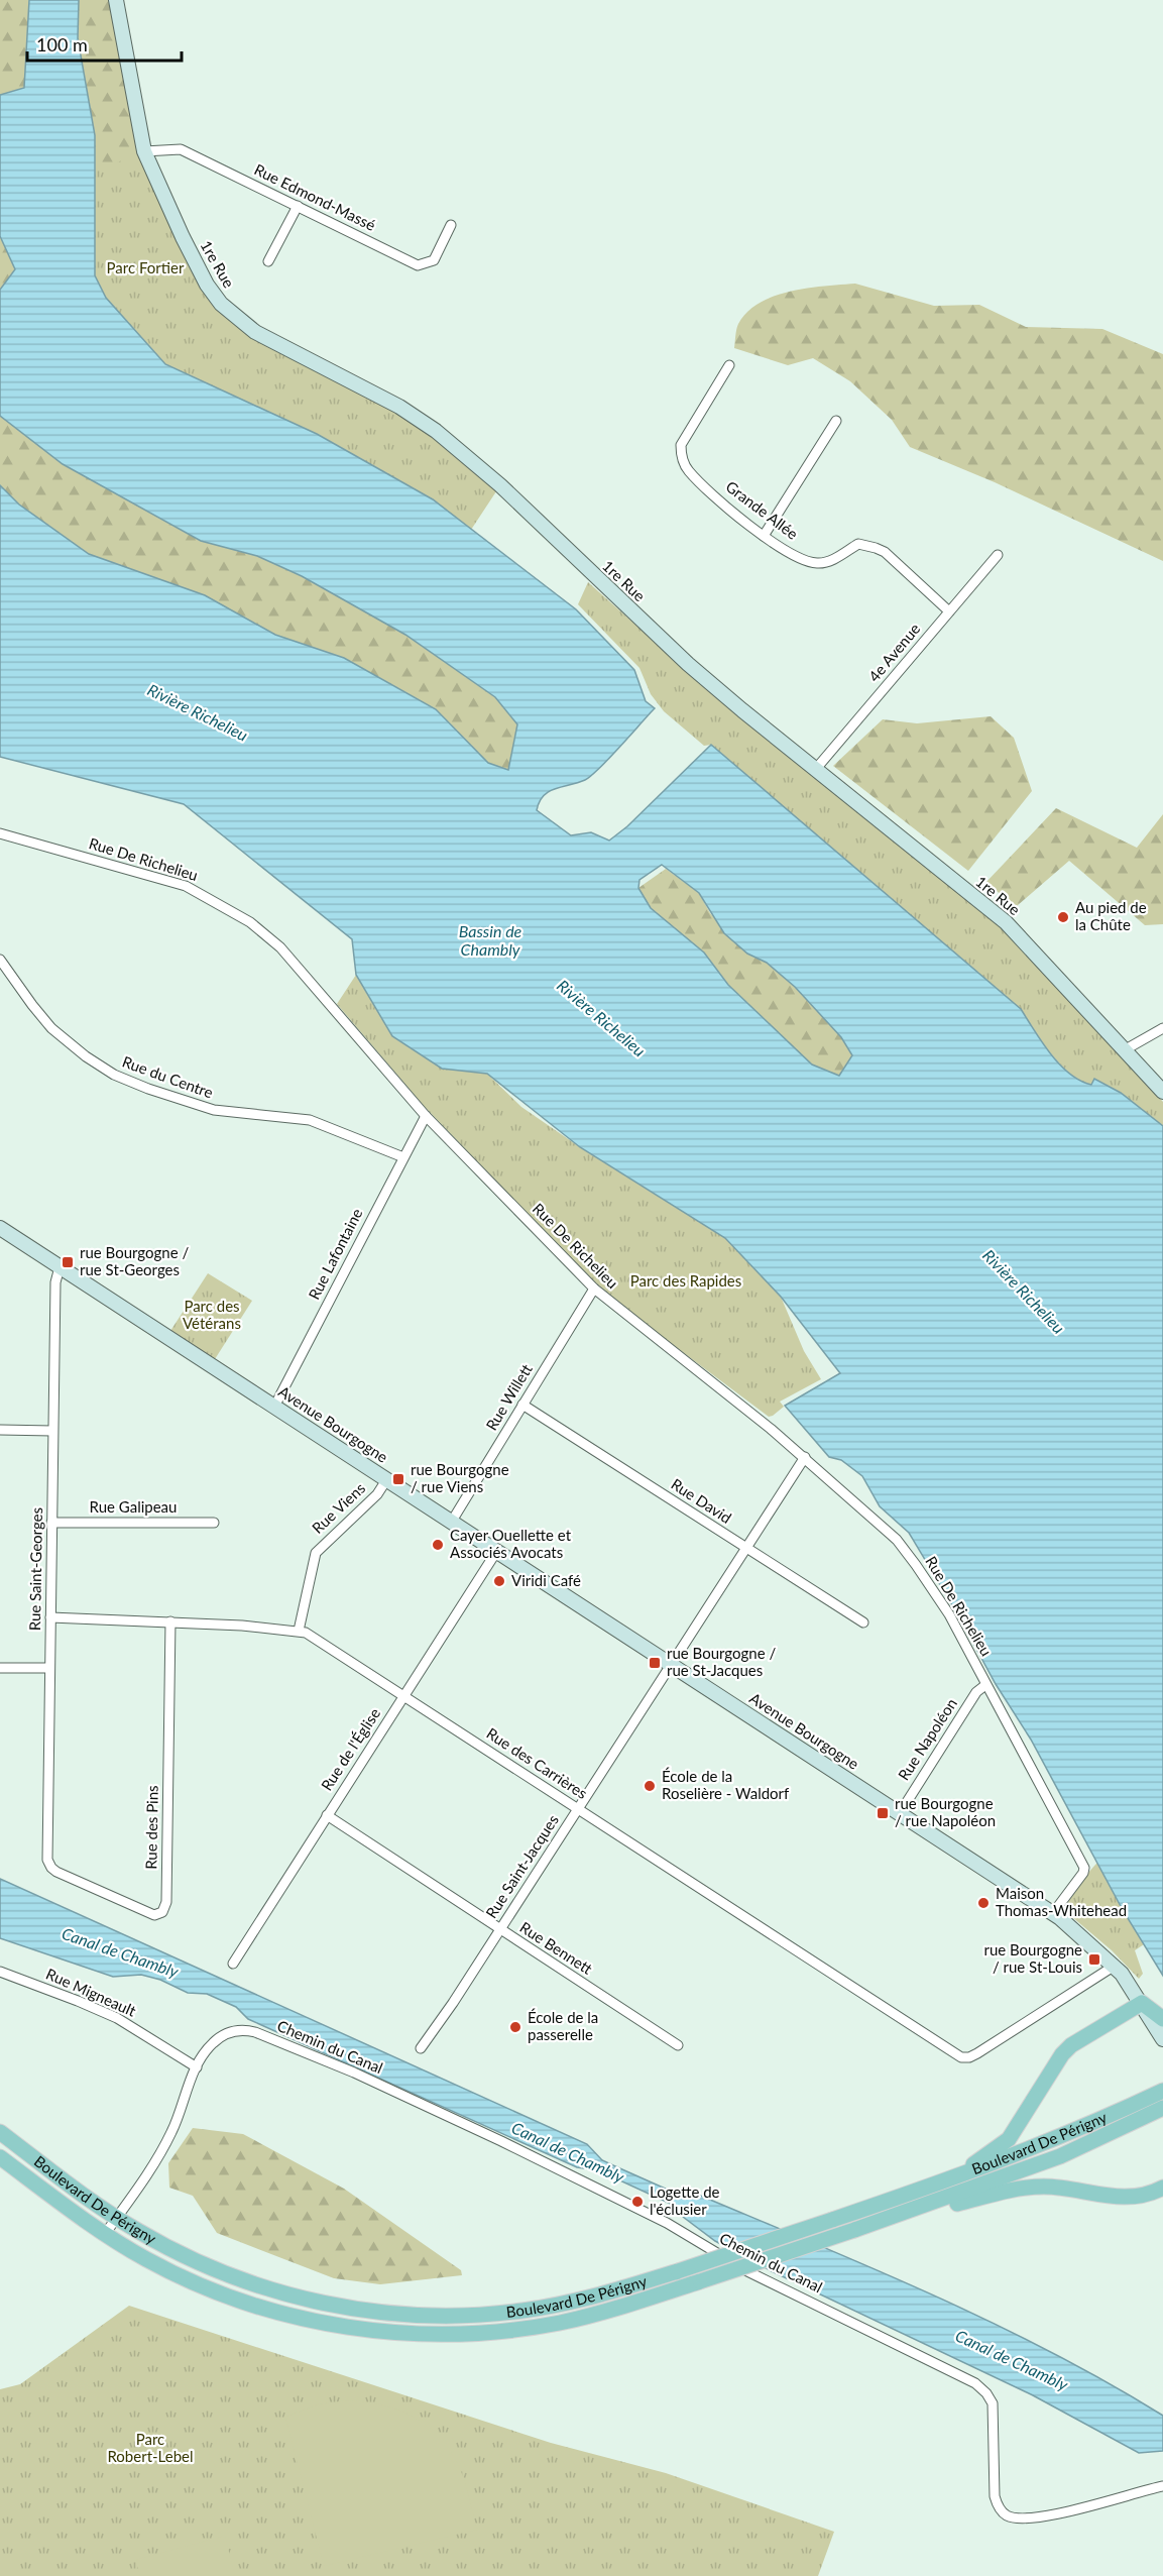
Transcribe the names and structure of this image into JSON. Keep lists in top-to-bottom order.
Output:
{
  "streets": {
    "main road": ["Boulevard De Périgny"],
    "street": [
      "Rue Edmond-Massé",
      "1re Rue",
      "Grande Allée",
      "4e Avenue",
      "Rue De Richelieu",
      "Rue du Centre",
      "Rue Lafontaine",
      "Rue Willett",
      "Avenue Bourgogne",
      "Rue David",
      "Rue Galipeau",
      "Rue Viens",
      "Rue Saint-Georges",
      "Rue Napoléon",
      "Rue de l'Église",
      "Rue des Carrières",
      "Rue des Pins",
      "Rue Saint-Jacques",
      "Rue Bennett",
      "Rue Migneault",
      "Chemin du Canal"
    ]
  },
  "crossings": [
    ["Rue Edmond-Massé", "1re Rue"],
    ["1re Rue", "4e Avenue"],
    ["Grande Allée", "4e Avenue"],
    ["Rue De Richelieu", "Rue Lafontaine"],
    ["Rue De Richelieu", "Rue Willett"],
    ["Rue De Richelieu", "Avenue Bourgogne"],
    ["Rue De Richelieu", "Rue Napoléon"],
    ["Rue De Richelieu", "Rue Saint-Jacques"],
    ["Rue du Centre", "Rue Lafontaine"],
    ["Rue Lafontaine", "Avenue Bourgogne"],
    ["Rue Willett", "Avenue Bourgogne"],
    ["Rue Willett", "Rue David"],
    ["Avenue Bourgogne", "Rue Viens"],
    ["Avenue Bourgogne", "Rue Saint-Georges"],
    ["Avenue Bourgogne", "Rue Napoléon"],
    ["Avenue Bourgogne", "Rue de l'Église"],
    ["Avenue Bourgogne", "Rue des Carrières"],
    ["Avenue Bourgogne", "Rue Saint-Jacques"],
    ["Rue David", "Rue Saint-Jacques"],
    ["Rue Galipeau", "Rue Saint-Georges"],
    ["Rue Viens", "Rue des Carrières"],
    ["Rue Saint-Georges", "Rue des Carrières"],
    ["Rue Saint-Georges", "Rue des Pins"],
    ["Rue de l'Église", "Rue des Carrières"],
    ["Rue de l'Église", "Rue Bennett"],
    ["Rue des Carrières", "Rue des Pins"],
    ["Rue des Carrières", "Rue Saint-Jacques"],
    ["Rue Saint-Jacques", "Rue Bennett"],
    ["Rue Migneault", "Chemin du Canal"],
    ["Chemin du Canal", "Boulevard De Périgny"]
  ],
  "water": ["Rivière Richelieu", "Bassin de Chambly", "Canal de Chambly"],
  "parks": [
    "Parc Fortier",
    "Parc des Rapides",
    "Parc des Vétérans",
    "Parc Robert-Lebel"
  ],
  "places": {
    "other": [
      "Au pied de la Chûte",
      "Cayer Ouellette et Associés Avocats",
      "Viridi Café",
      "École de la Roselière - Waldorf",
      "Maison Thomas-Whitehead",
      "École de la passerelle",
      "Logette de l'éclusier"
    ],
    "transit": [
      "rue Bourgogne / rue St-Georges",
      "rue Bourgogne / rue Viens",
      "rue Bourgogne / rue St-Jacques",
      "rue Bourgogne / rue Napoléon",
      "rue Bourgogne / rue St-Louis"
    ]
  },
  "scale_bar": "100 m"
}
